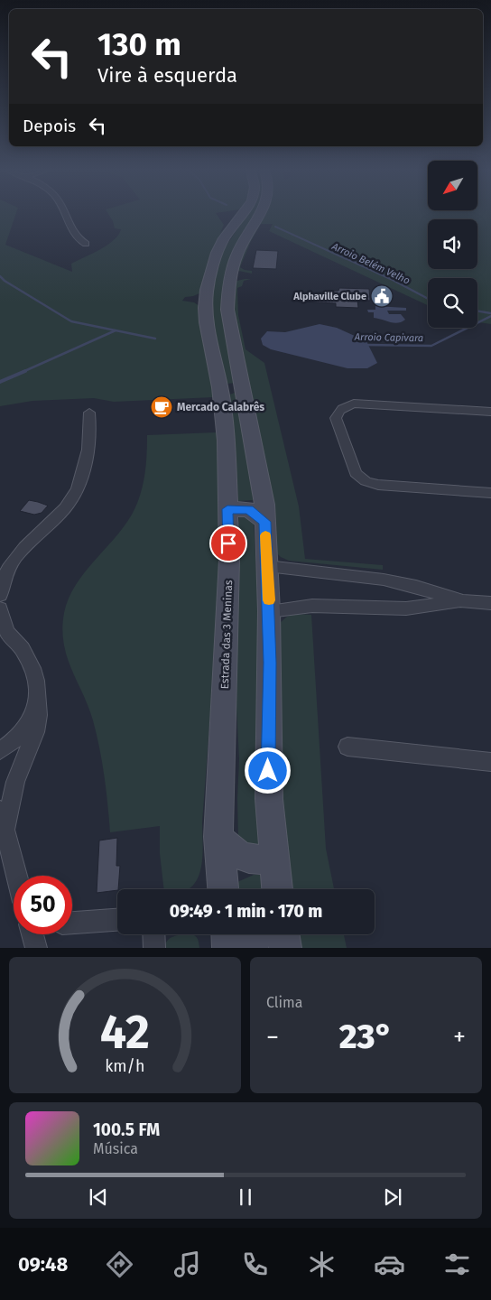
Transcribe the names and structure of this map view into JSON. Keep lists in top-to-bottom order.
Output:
{
  "streets": {
    "main road": ["Estrada das 3 Meninas"]
  },
  "water": ["Arroio Belém Velho", "Arroio Capivara"],
  "places": {
    "public building": ["Alphaville Clube"],
    "cafe": ["Mercado Calabrês"]
  },
  "north": "bottom left",
  "page": {
    "turn": ["130 m", "Vire à esquerda"],
    "then": "Depois",
    "limit": "50",
    "trip": "09:49 · 1 min · 170 m",
    "tile": "Clima",
    "heat": ["−", "23°", "+"],
    "song": ["100.5 FM", "Música"],
    "tabs": "09:48",
    "gauge": ["42", "km/h"]
  }
}
